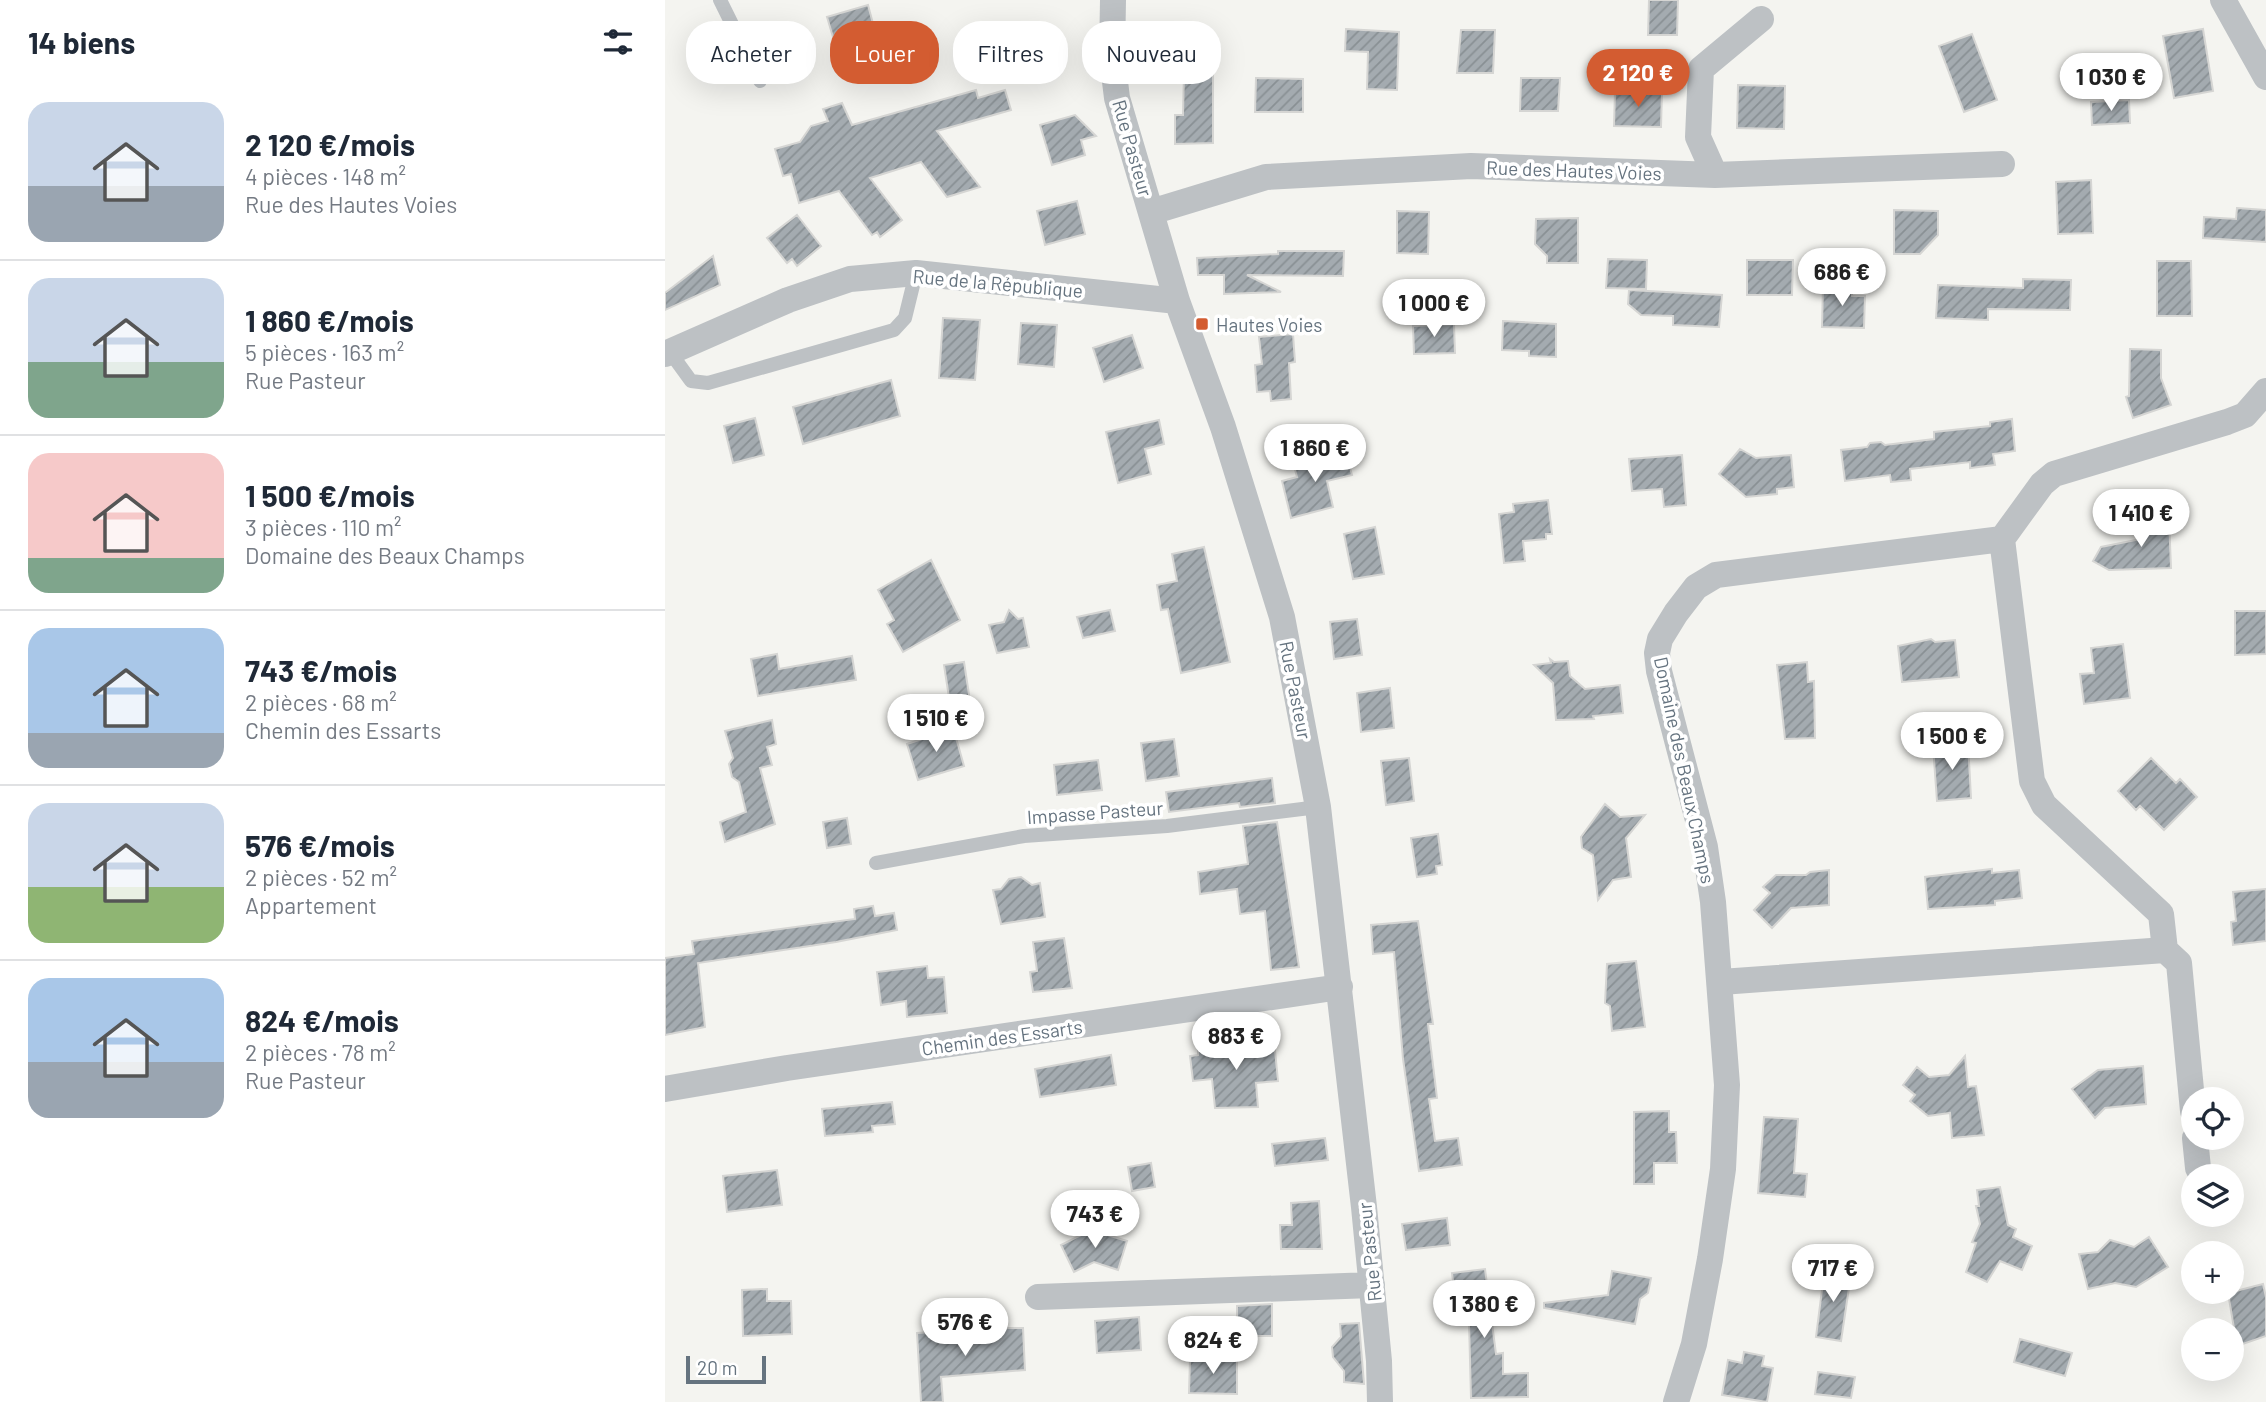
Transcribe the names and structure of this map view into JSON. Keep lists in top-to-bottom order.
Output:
{
  "streets": {
    "street": [
      "Rue Pasteur",
      "Rue des Hautes Voies",
      "Rue de la République",
      "Domaine des Beaux Champs",
      "Chemin des Essarts"
    ],
    "lane": ["Impasse Pasteur"]
  },
  "crossings": [
    ["Rue Pasteur", "Rue des Hautes Voies"],
    ["Rue Pasteur", "Rue de la République"],
    ["Rue Pasteur", "Impasse Pasteur"],
    ["Rue Pasteur", "Chemin des Essarts"]
  ],
  "places": {
    "transit": ["Hautes Voies"]
  },
  "scale_bar": "20 m",
  "page": {
    "heading": "14 biens",
    "chip": [
      "Acheter",
      "Louer",
      "Filtres",
      "Nouveau"
    ],
    "price": [
      "2 120 €",
      "1 030 €",
      "686 €",
      "1 000 €",
      "1 860 €",
      "1 410 €",
      "1 510 €",
      "1 500 €",
      "883 €",
      "743 €",
      "717 €",
      "1 380 €",
      "576 €",
      "824 €"
    ],
    "list": [
      {
        "name": "2 120 €/mois",
        "note": "4 pièces · 148 m² · Rue des Hautes Voies"
      },
      {
        "name": "1 860 €/mois",
        "note": "5 pièces · 163 m² · Rue Pasteur"
      },
      {
        "name": "1 500 €/mois",
        "note": "3 pièces · 110 m² · Domaine des Beaux Champs"
      },
      {
        "name": "743 €/mois",
        "note": "2 pièces · 68 m² · Chemin des Essarts"
      },
      {
        "name": "576 €/mois",
        "note": "2 pièces · 52 m² · Appartement"
      },
      {
        "name": "824 €/mois",
        "note": "2 pièces · 78 m² · Rue Pasteur"
      }
    ],
    "map_buttons": ["+", "−"],
    "scale": "20 m"
  }
}
